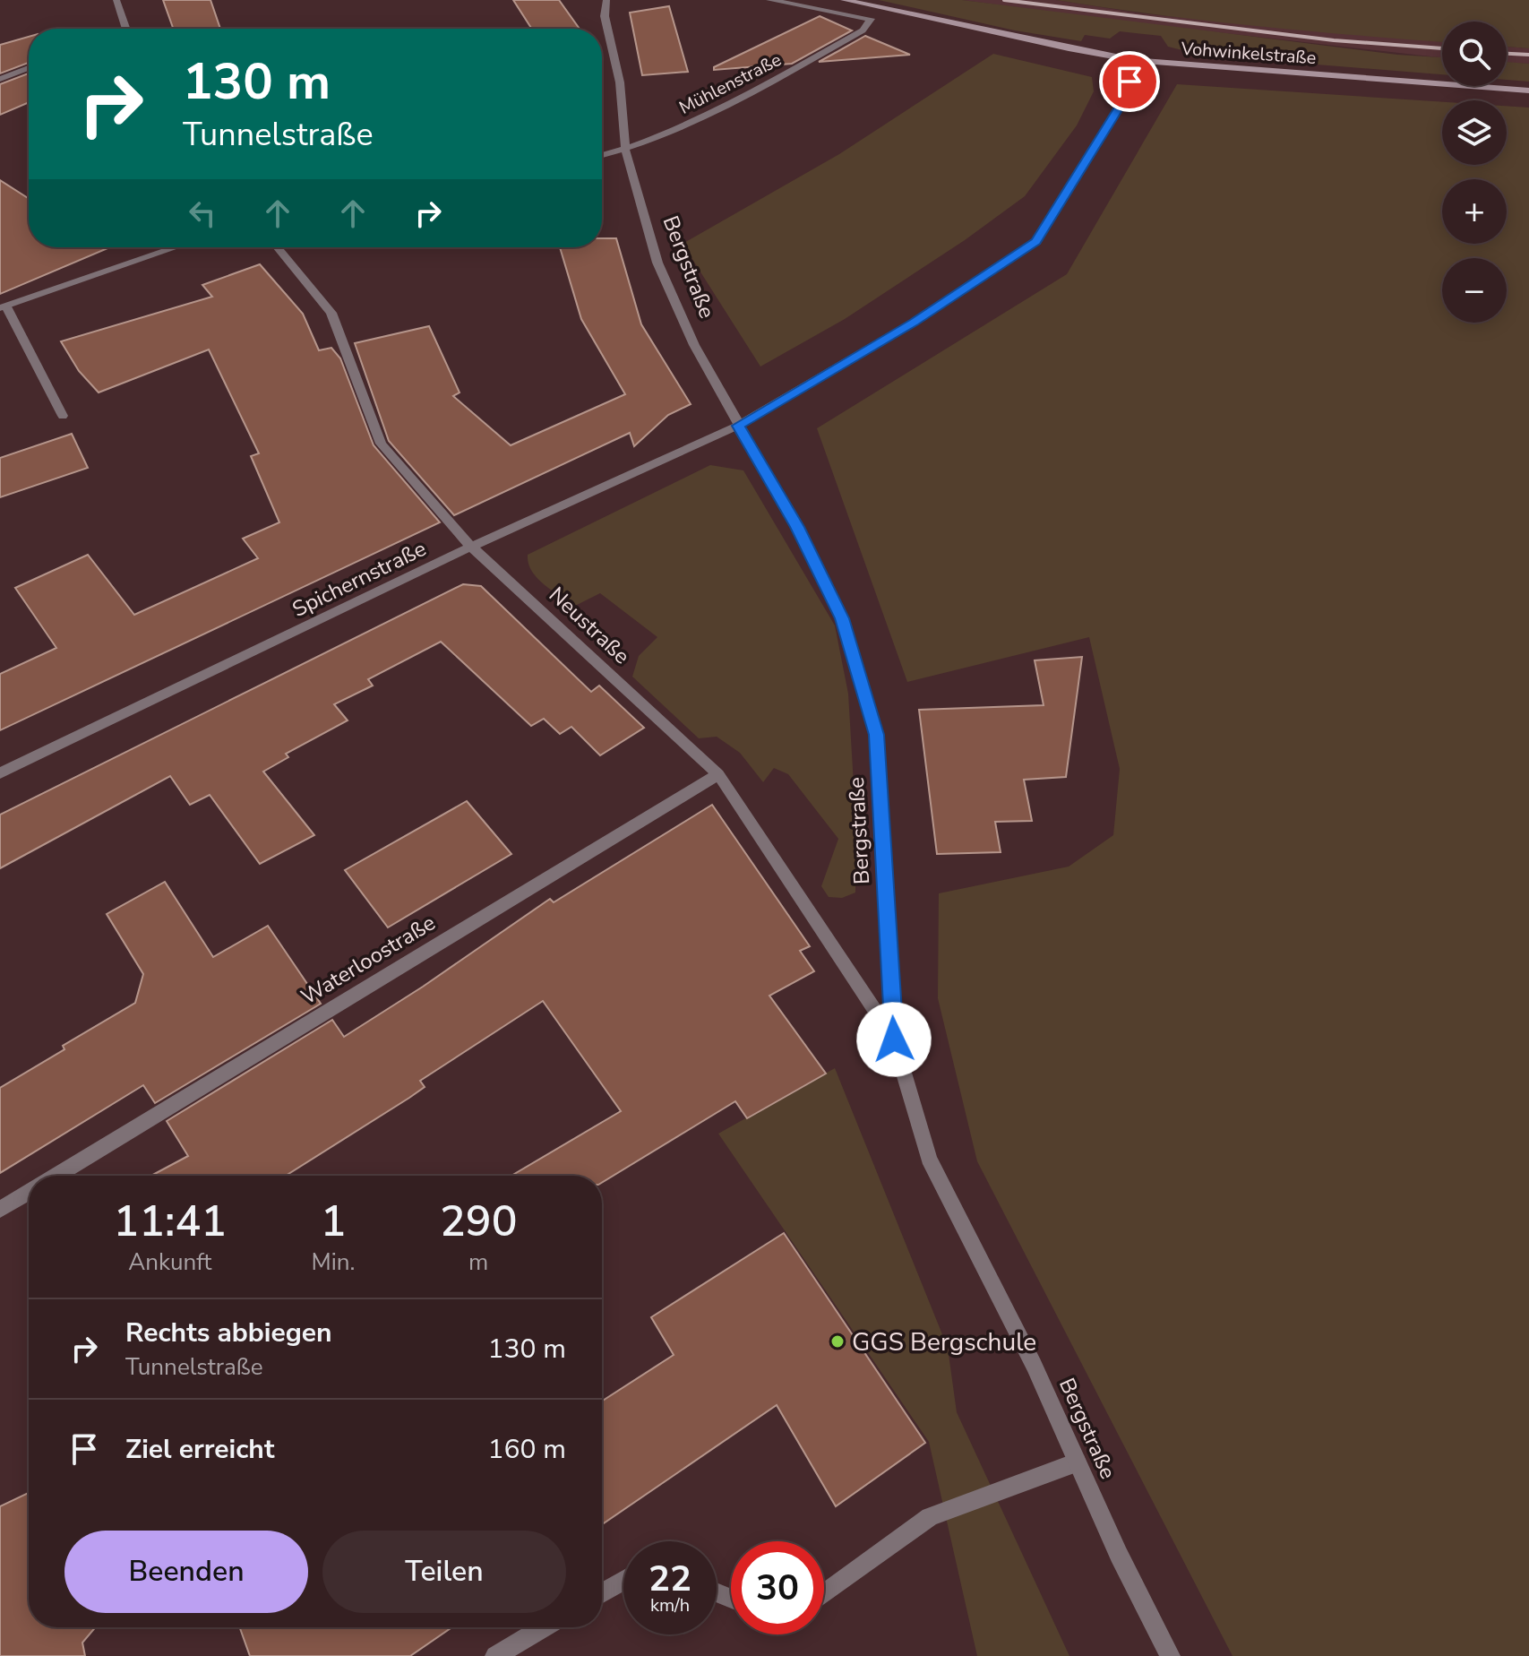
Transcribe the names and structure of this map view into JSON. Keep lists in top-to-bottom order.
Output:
{
  "streets": {
    "main road": ["Vohwinkelstraße"],
    "street": [
      "Mühlenstraße",
      "Bergstraße",
      "Spichernstraße",
      "Neustraße",
      "Waterloostraße"
    ]
  },
  "crossings": [
    ["Vohwinkelstraße", "Spichernstraße"],
    ["Mühlenstraße", "Bergstraße"],
    ["Bergstraße", "Spichernstraße"],
    ["Bergstraße", "Neustraße"],
    ["Spichernstraße", "Neustraße"],
    ["Neustraße", "Waterloostraße"]
  ],
  "places": ["GGS Bergschule"],
  "page": {
    "map_buttons": ["+", "−"],
    "turn": ["130 m", "Tunnelstraße"],
    "eta": [
      "11:41",
      "Ankunft",
      "1",
      "Min.",
      "290",
      "m"
    ],
    "list": [
      {
        "name": "Rechts abbiegen",
        "note": "Tunnelstraße",
        "value": "130 m"
      },
      {
        "name": "Ziel erreicht",
        "value": "160 m"
      }
    ],
    "buttons": ["Beenden", "Teilen"],
    "speed": "22 km/h",
    "limit": "30"
  }
}
